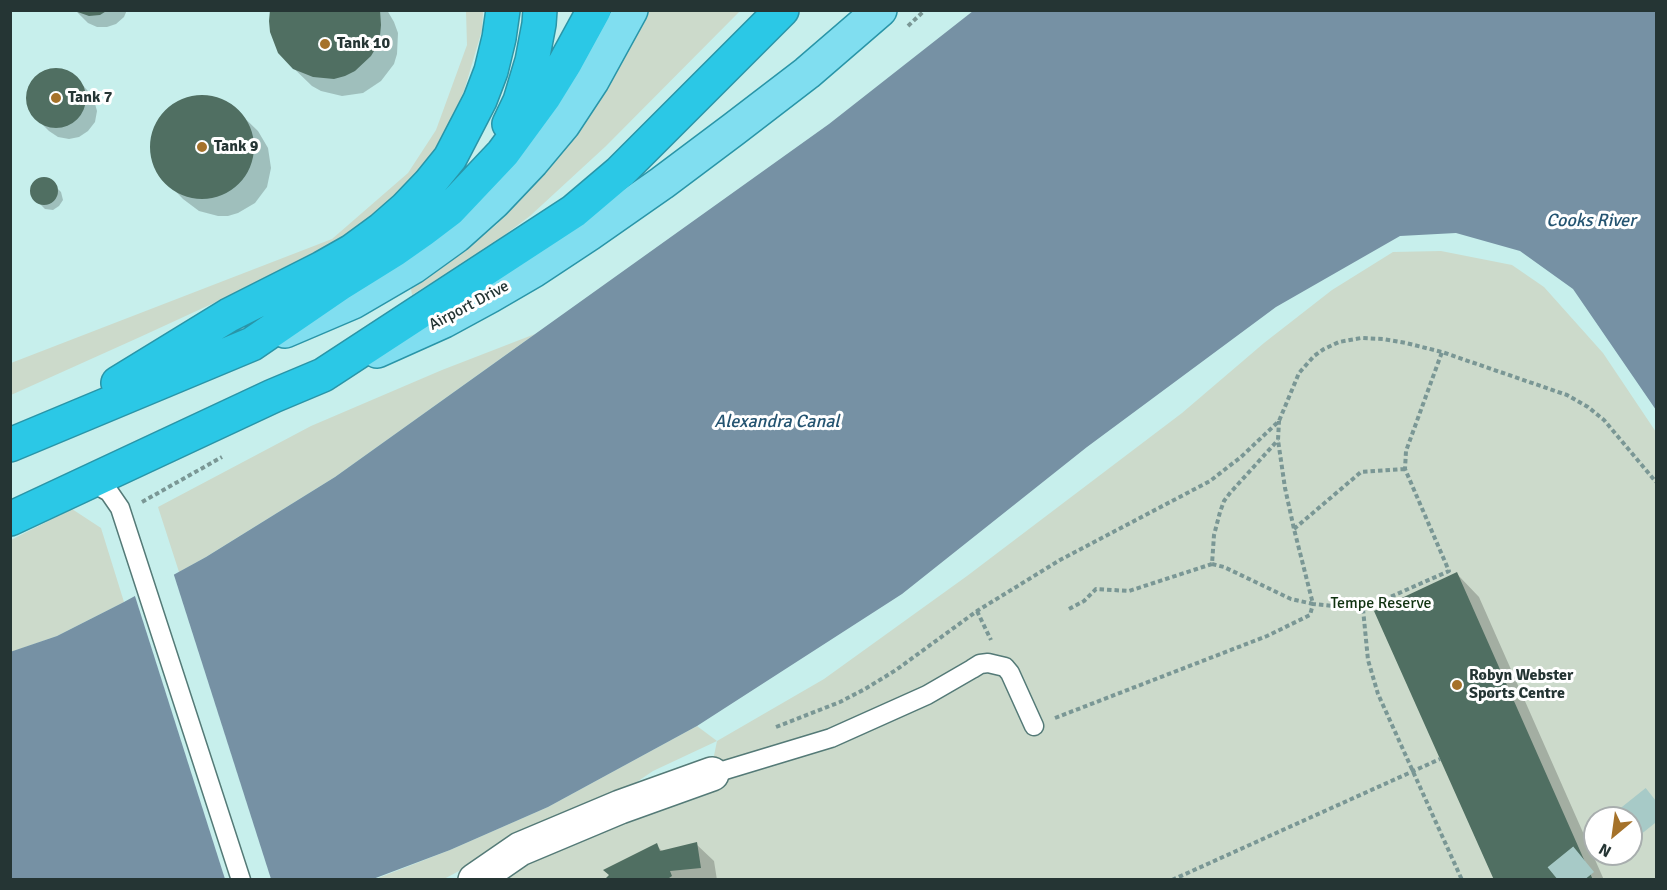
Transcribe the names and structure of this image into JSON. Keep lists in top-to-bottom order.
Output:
{
  "streets": {
    "highway": ["Airport Drive"]
  },
  "water": ["Cooks River", "Alexandra Canal"],
  "parks": ["Tempe Reserve"],
  "places": [
    "Tank 10",
    "Tank 7",
    "Tank 9",
    "Robyn Webster Sports Centre"
  ],
  "north": "bottom left"
}
